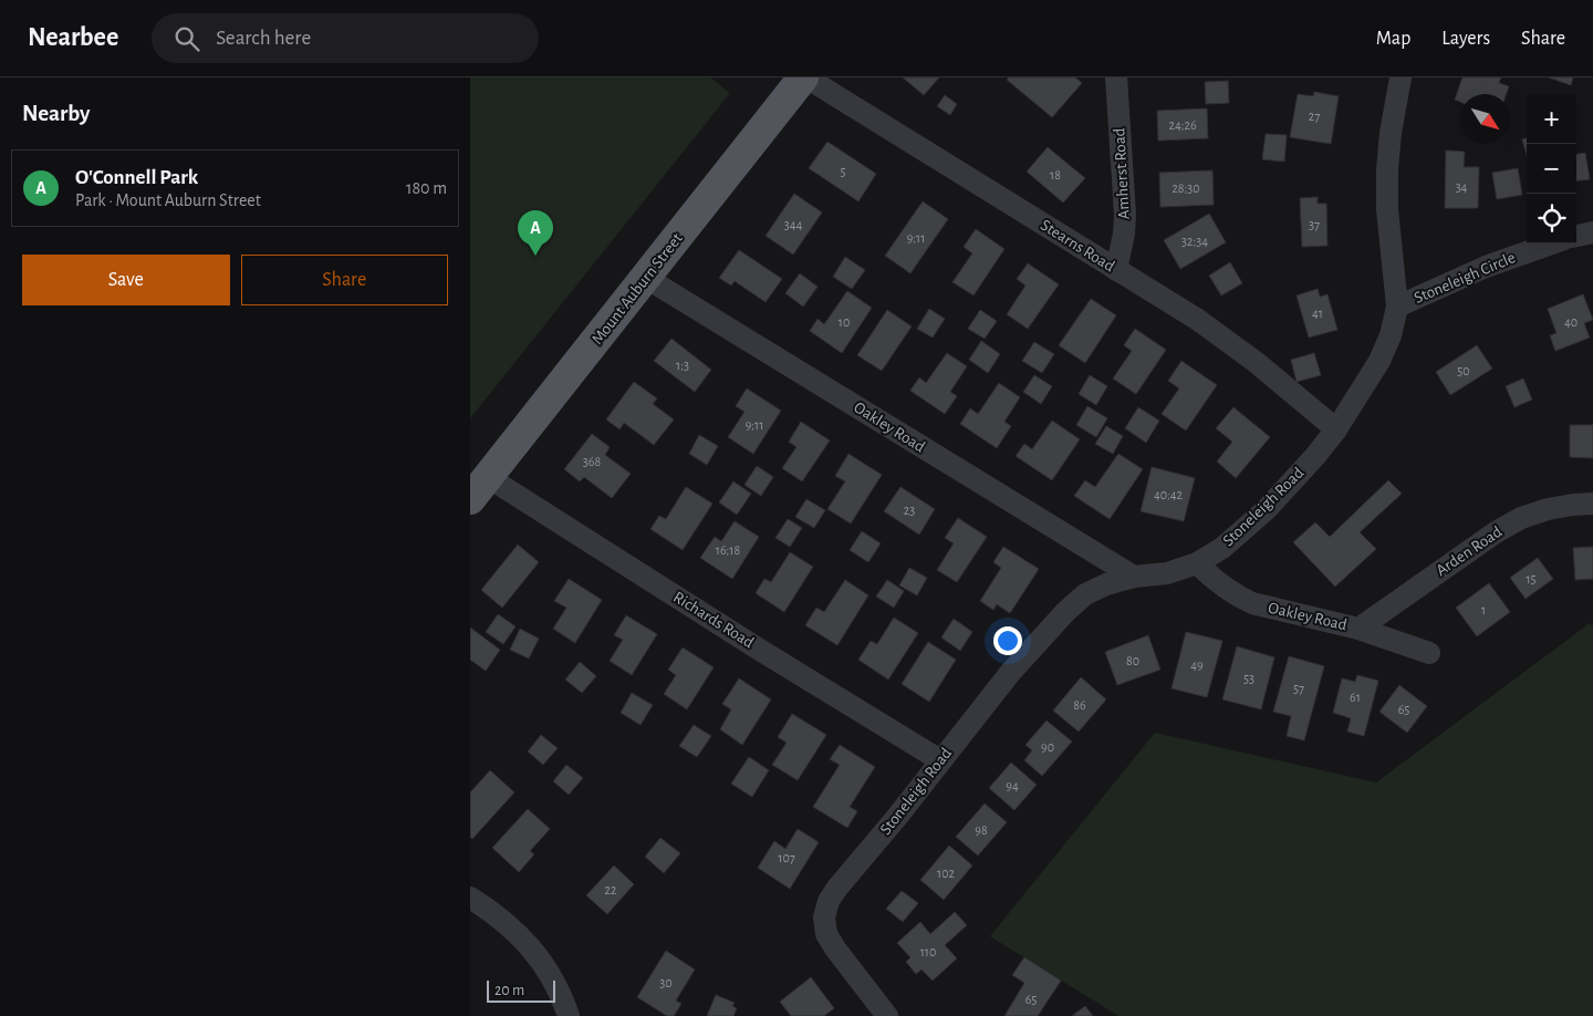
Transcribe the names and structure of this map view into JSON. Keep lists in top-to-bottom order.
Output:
{
  "streets": {
    "main road": ["Mount Auburn Street"],
    "street": [
      "Amherst Road",
      "Stearns Road",
      "Stoneleigh Circle",
      "Oakley Road",
      "Stoneleigh Road",
      "Arden Road",
      "Richards Road"
    ]
  },
  "crossings": [
    ["Amherst Road", "Stearns Road"],
    ["Stearns Road", "Mount Auburn Street"],
    ["Stearns Road", "Stoneleigh Road"],
    ["Stoneleigh Circle", "Stoneleigh Road"],
    ["Mount Auburn Street", "Oakley Road"],
    ["Mount Auburn Street", "Richards Road"],
    ["Oakley Road", "Stoneleigh Road"],
    ["Oakley Road", "Arden Road"],
    ["Stoneleigh Road", "Richards Road"]
  ],
  "house_numbers": [
    "27",
    "24;26",
    "5",
    "18",
    "34",
    "28;30",
    "344",
    "37",
    "9;11",
    "32;34",
    "41",
    "10",
    "40",
    "1;3",
    "50",
    "9;11",
    "368",
    "40;42",
    "23",
    "16;18",
    "15",
    "1",
    "80",
    "49",
    "53",
    "57",
    "61",
    "86",
    "65",
    "90",
    "94",
    "98",
    "107",
    "102",
    "22",
    "110",
    "30",
    "65"
  ],
  "scale_bar": "20 m",
  "north": "bottom right",
  "page": {
    "header": "Nearbee",
    "search": "Search here",
    "nav": ["Map", "Layers", "Share"],
    "heading": "Nearby",
    "map_buttons": ["+", "−"],
    "list": [
      {
        "mark": "A",
        "name": "O'Connell Park",
        "note": "Park · Mount Auburn Street",
        "value": "180 m"
      }
    ],
    "pins": "A",
    "buttons": ["Save", "Share"],
    "scale": "20 m"
  }
}
